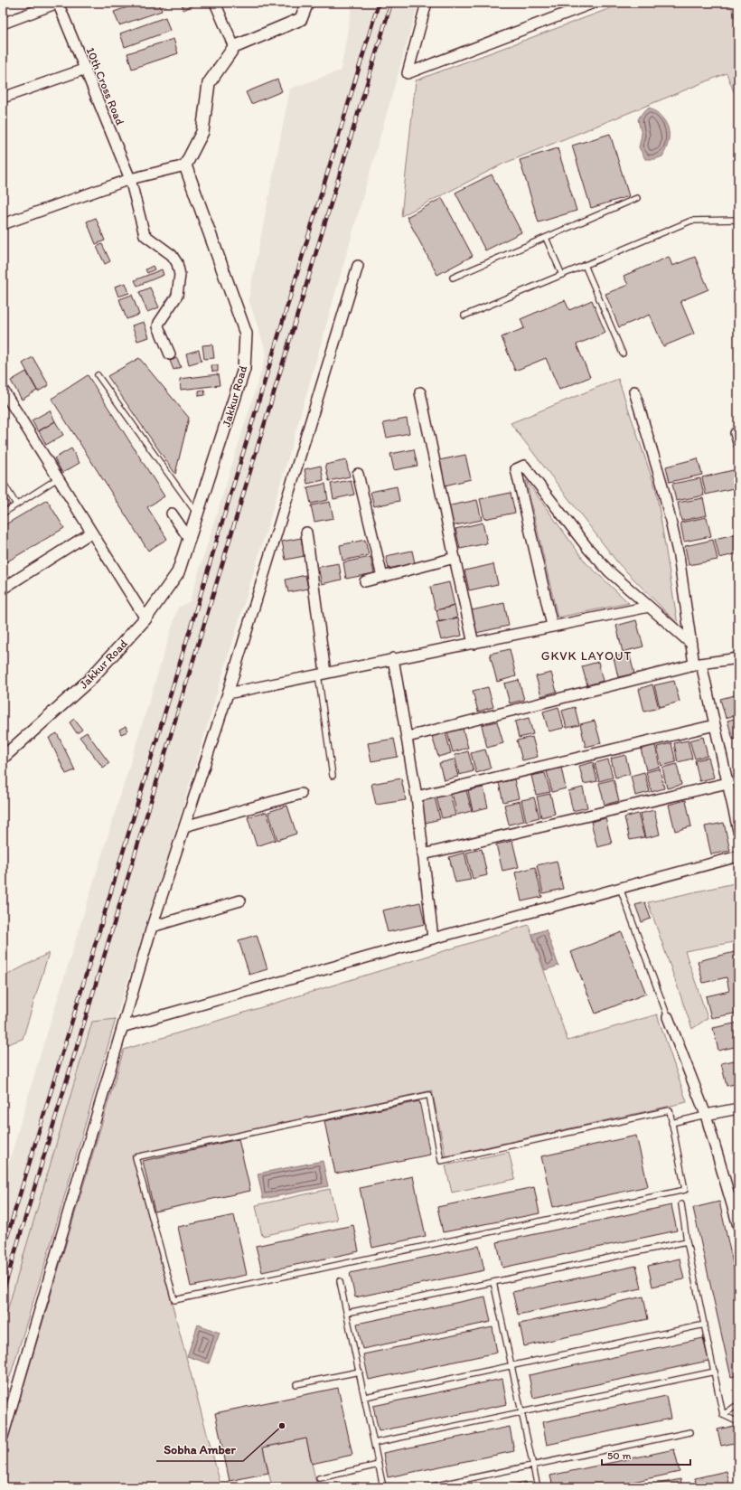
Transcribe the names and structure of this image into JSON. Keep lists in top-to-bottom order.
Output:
{
  "streets": {
    "street": ["10th Cross Road", "Jakkur Road"]
  },
  "districts": ["GKVK LAYOUT"],
  "places": ["Sobha Amber"],
  "scale_bar": "50 m"
}
